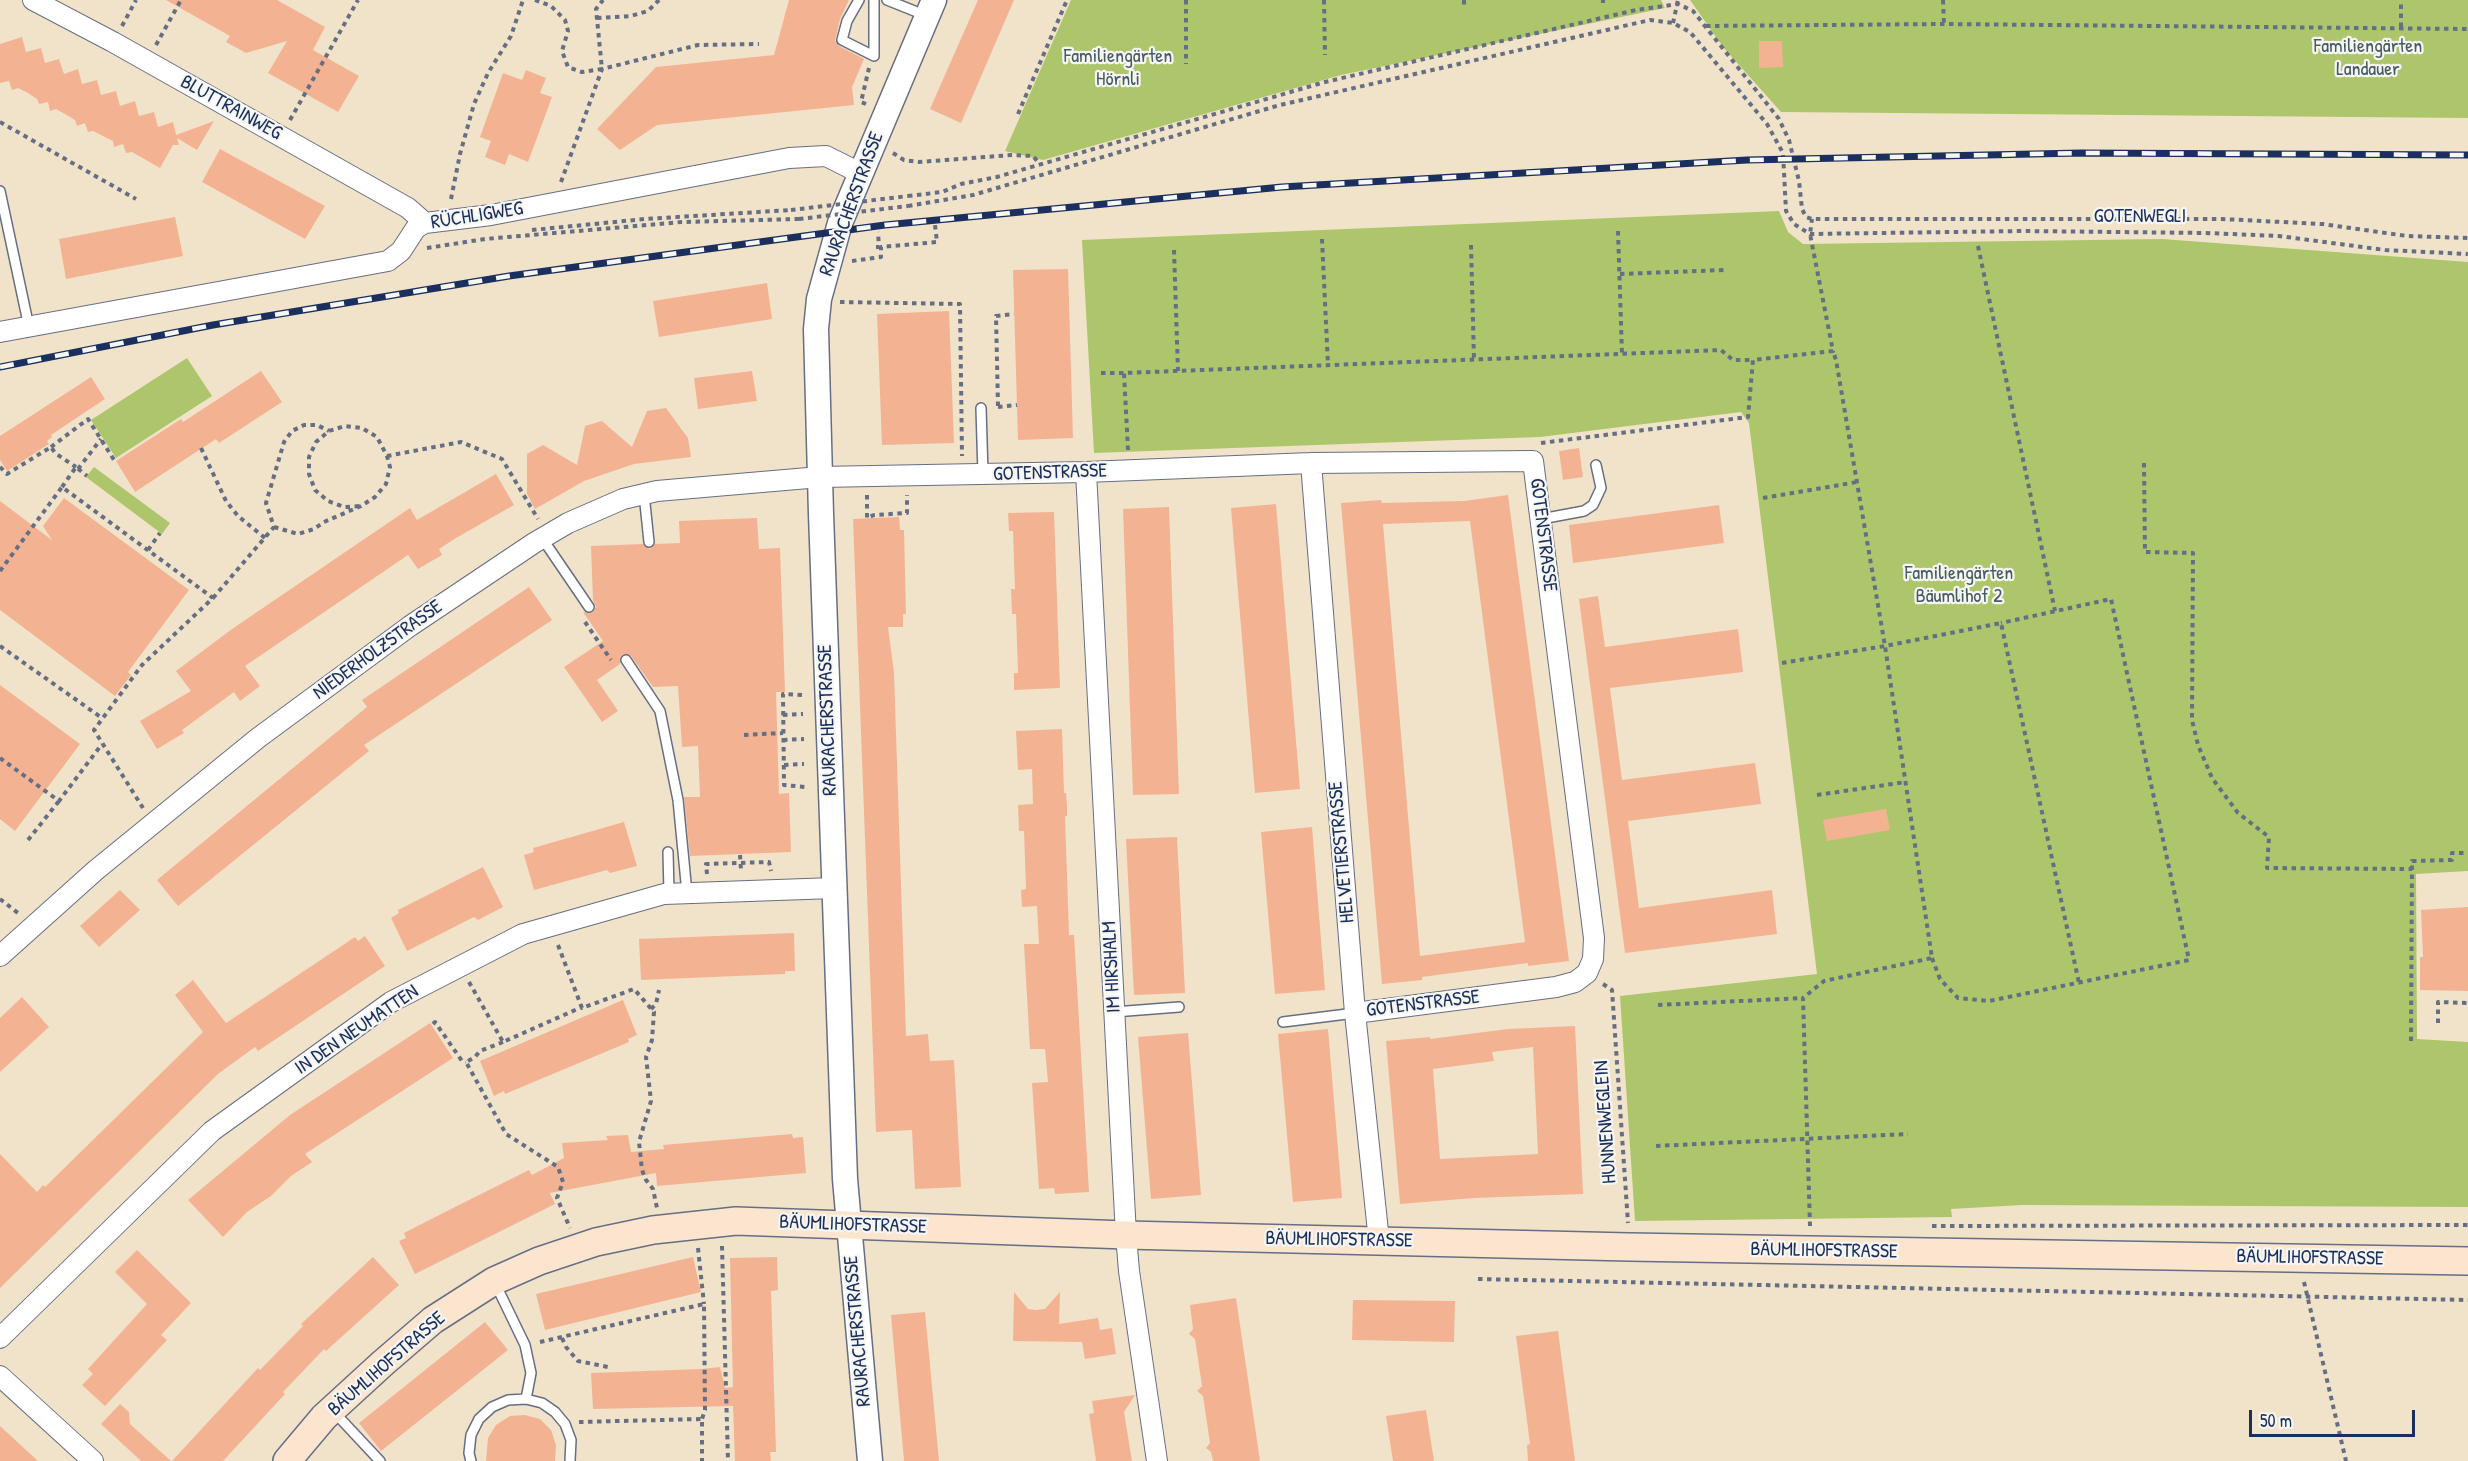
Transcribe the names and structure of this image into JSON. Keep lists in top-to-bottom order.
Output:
{
  "streets": {
    "main road": ["BÄUMLIHOFSTRASSE"],
    "street": [
      "BLUTTRAINWEG",
      "RAURACHERSTRASSE",
      "RÜCHLIGWEG",
      "GOTENSTRASSE",
      "NIEDERHOLZSTRASSE",
      "HELVETIERSTRASSE",
      "IM HIRSHALM",
      "IN DEN NEUMATTEN"
    ],
    "path": ["GOTENWEGLI", "HUNNENWEGLEIN"]
  },
  "crossings": [
    ["BLUTTRAINWEG", "RÜCHLIGWEG"],
    ["RAURACHERSTRASSE", "RÜCHLIGWEG"],
    ["RAURACHERSTRASSE", "GOTENSTRASSE"],
    ["RAURACHERSTRASSE", "NIEDERHOLZSTRASSE"],
    ["RAURACHERSTRASSE", "IN DEN NEUMATTEN"],
    ["RAURACHERSTRASSE", "BÄUMLIHOFSTRASSE"],
    ["GOTENSTRASSE", "NIEDERHOLZSTRASSE"],
    ["GOTENSTRASSE", "HELVETIERSTRASSE"],
    ["GOTENSTRASSE", "IM HIRSHALM"],
    ["GOTENSTRASSE", "HUNNENWEGLEIN"],
    ["HELVETIERSTRASSE", "BÄUMLIHOFSTRASSE"],
    ["IM HIRSHALM", "BÄUMLIHOFSTRASSE"],
    ["HUNNENWEGLEIN", "BÄUMLIHOFSTRASSE"]
  ],
  "parks": ["Familiengärten Landauer", "Familiengärten Hörnli", "Familiengärten Bäumlihof 2"],
  "scale_bar": "50 m"
}
